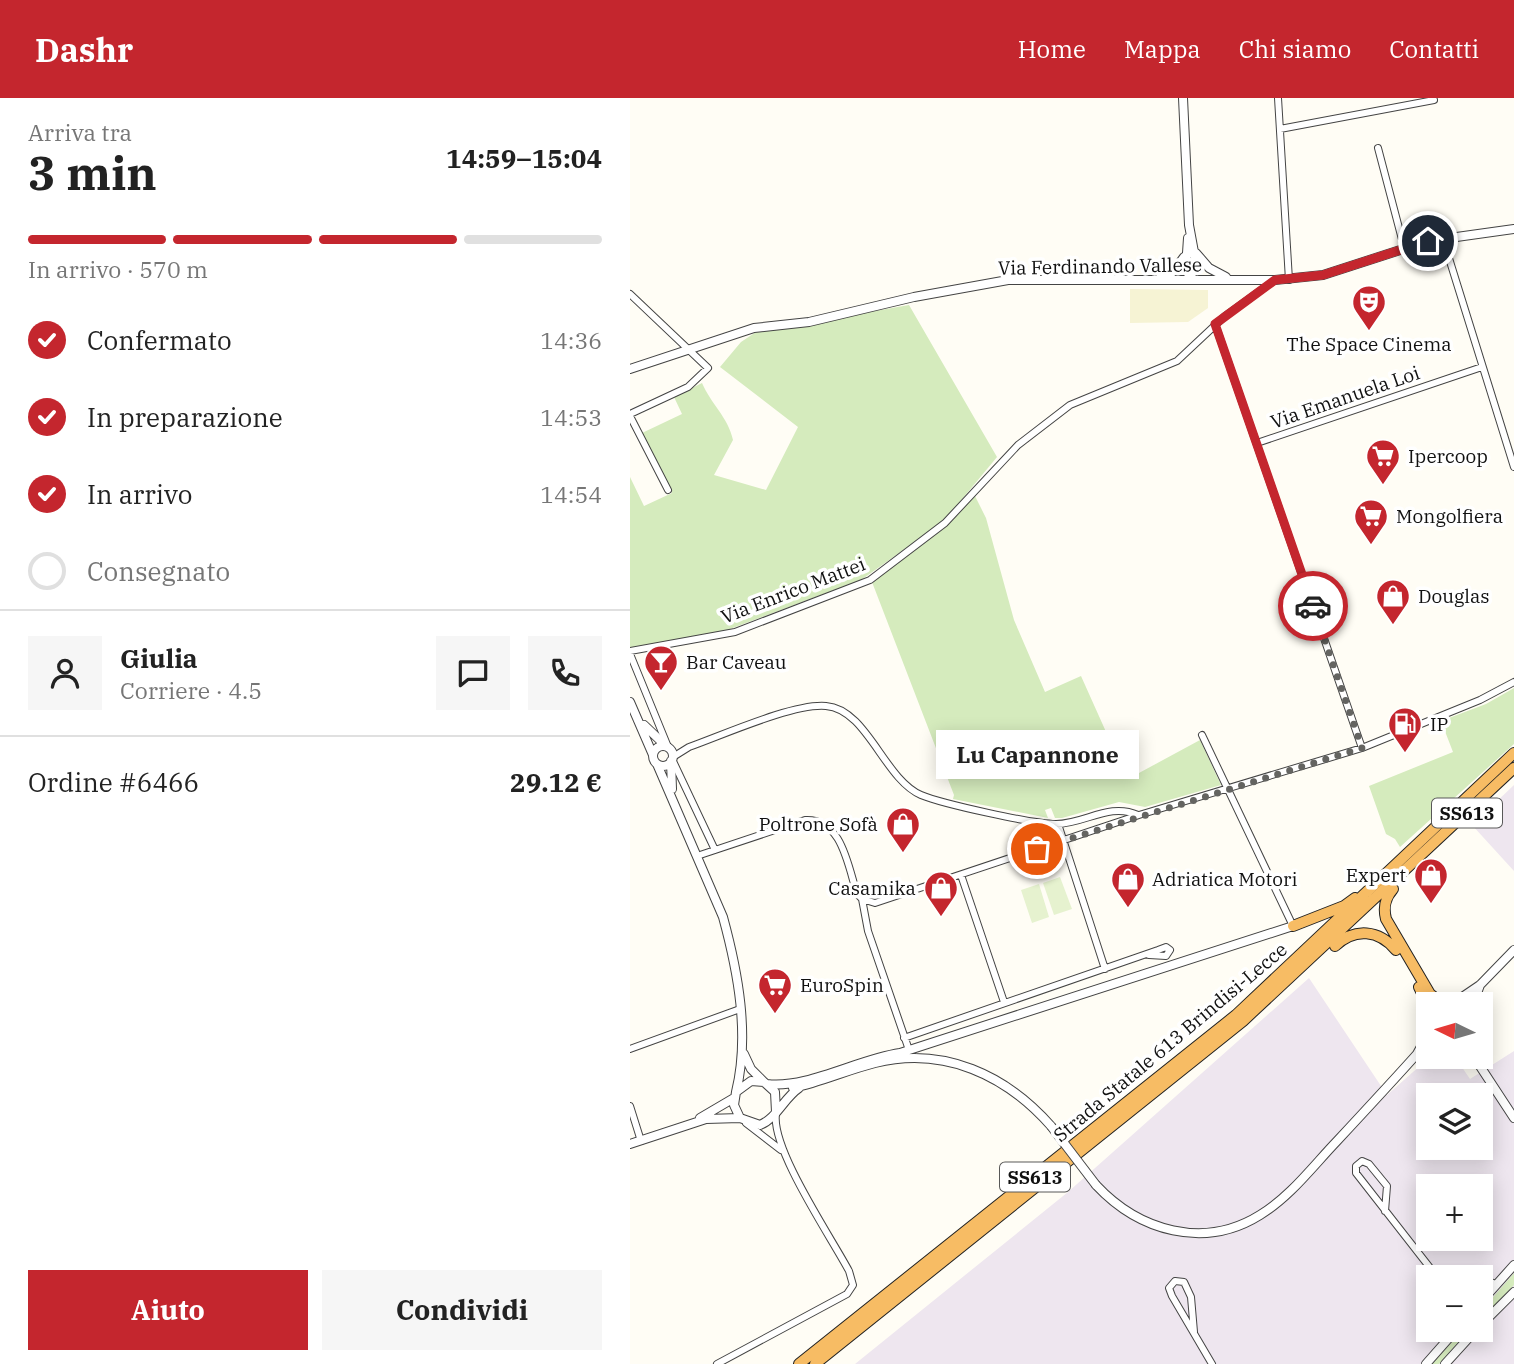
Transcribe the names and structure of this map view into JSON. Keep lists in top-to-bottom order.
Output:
{
  "streets": {
    "highway": ["SS613", "Strada Statale 613 Brindisi-Lecce"],
    "street": ["Via Ferdinando Vallese", "Via Emanuela Loi", "Via Enrico Mattei"]
  },
  "crossings": [
    ["Via Ferdinando Vallese", "Via Enrico Mattei"]
  ],
  "places": {
    "theatre": ["The Space Cinema"],
    "supermarket": ["Ipercoop", "Mongolfiera", "EuroSpin"],
    "shop": [
      "Douglas",
      "Poltrone Sofà",
      "Expert",
      "Adriatica Motori",
      "Casamika"
    ],
    "bar": ["Bar Caveau"],
    "fuel station": ["IP"],
    "other": ["Lu Capannone"]
  },
  "north": "left",
  "page": {
    "header": "Dashr",
    "nav": [
      "Home",
      "Mappa",
      "Chi siamo",
      "Contatti"
    ],
    "heading": ["3 min", "Arriva tra", "14:59–15:04"],
    "panel": [
      "Giulia",
      "Corriere · 4.5",
      "Ordine #6466",
      "29.12 €"
    ],
    "bar": "In arrivo · 570 m",
    "list": [
      ["Confermato", "14:36"],
      ["In preparazione", "14:53"],
      ["In arrivo", "14:54"],
      "Consegnato"
    ],
    "bubble": "Lu Capannone",
    "map_buttons": ["+", "−"],
    "buttons": ["Aiuto", "Condividi"]
  }
}
